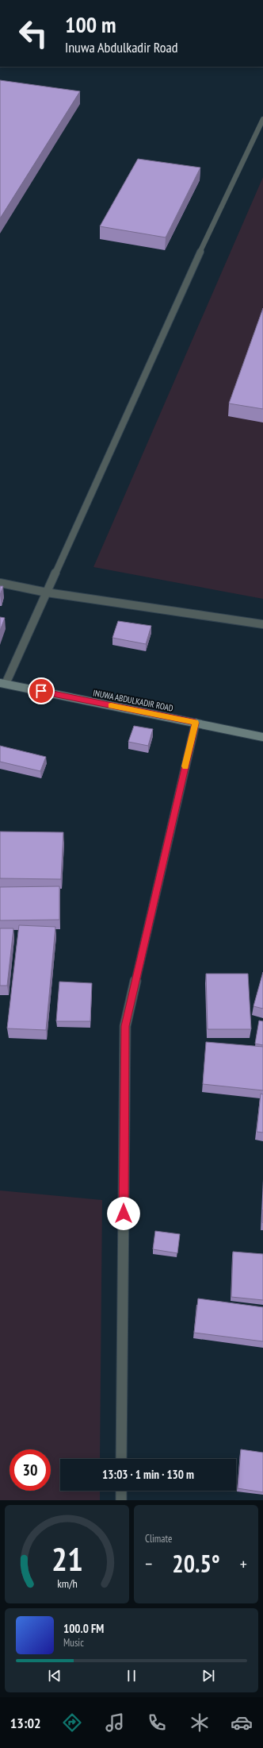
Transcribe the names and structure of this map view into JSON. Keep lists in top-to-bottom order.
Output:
{
  "streets": {
    "main road": ["INUWA ABDULKADIR ROAD"]
  },
  "page": {
    "turn": ["100 m", "Inuwa Abdulkadir Road"],
    "limit": "30",
    "trip": "13:03 · 1 min · 130 m",
    "tile": "Climate",
    "heat": ["−", "20.5°", "+"],
    "song": ["100.0 FM", "Music"],
    "tabs": "13:02",
    "gauge": ["21", "km/h"]
  }
}
